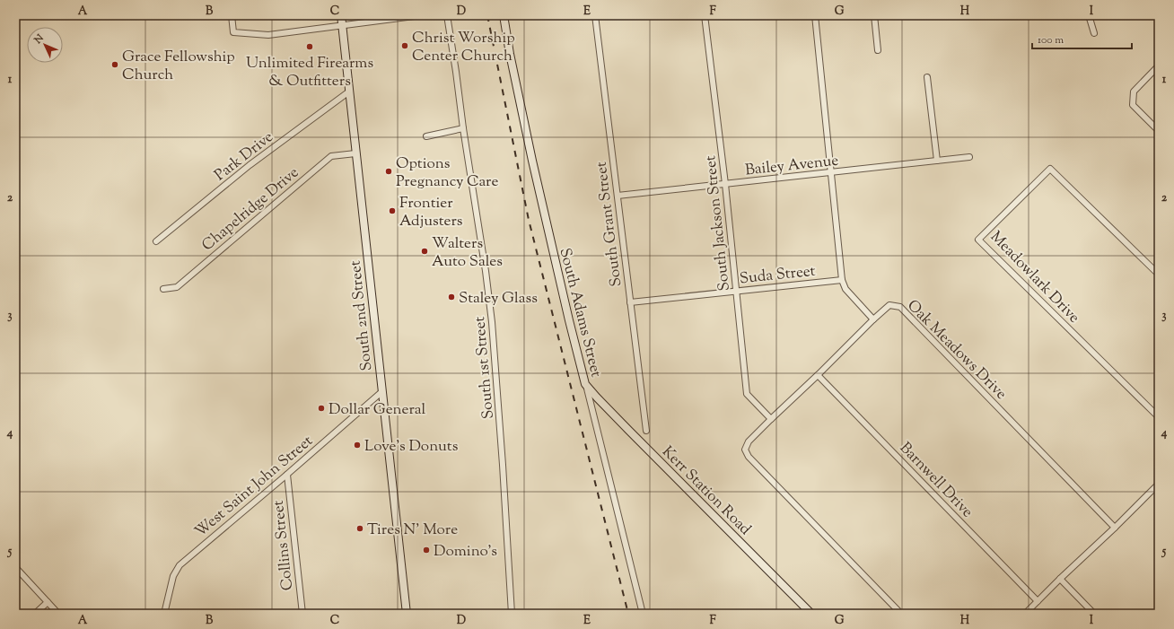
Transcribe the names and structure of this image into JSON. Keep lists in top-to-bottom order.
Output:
{
  "streets": {
    "street": [
      "Park Drive",
      "Bailey Avenue",
      "Chapelridge Drive",
      "South Jackson Street",
      "South Grant Street",
      "Suda Street",
      "Meadowlark Drive",
      "South Adams Street",
      "South 2nd Street",
      "Oak Meadows Drive",
      "South 1st Street",
      "Barnwell Drive",
      "West Saint John Street",
      "Kerr Station Road",
      "Collins Street"
    ]
  },
  "crossings": [
    ["Park Drive", "South 2nd Street"],
    ["Bailey Avenue", "South Jackson Street"],
    ["Bailey Avenue", "South Grant Street"],
    ["Chapelridge Drive", "South 2nd Street"],
    ["South Jackson Street", "Suda Street"],
    ["South Jackson Street", "Oak Meadows Drive"],
    ["South Grant Street", "Suda Street"],
    ["South Adams Street", "Kerr Station Road"],
    ["South 2nd Street", "West Saint John Street"],
    ["Oak Meadows Drive", "Barnwell Drive"],
    ["West Saint John Street", "Collins Street"]
  ],
  "places": [
    "Christ Worship Center Church",
    "Unlimited Firearms & Outfitters",
    "Grace Fellowship Church",
    "Options Pregnancy Care",
    "Frontier Adjusters",
    "Walters Auto Sales",
    "Staley Glass",
    "Dollar General",
    "Love's Donuts",
    "Tires N' More",
    "Domino's"
  ],
  "scale_bar": "100 m",
  "north": "top left",
  "grid": {
    "columns": [
      "A",
      "B",
      "C",
      "D",
      "E",
      "F",
      "G",
      "H",
      "I"
    ],
    "rows": [
      "1",
      "2",
      "3",
      "4",
      "5"
    ]
  }
}
